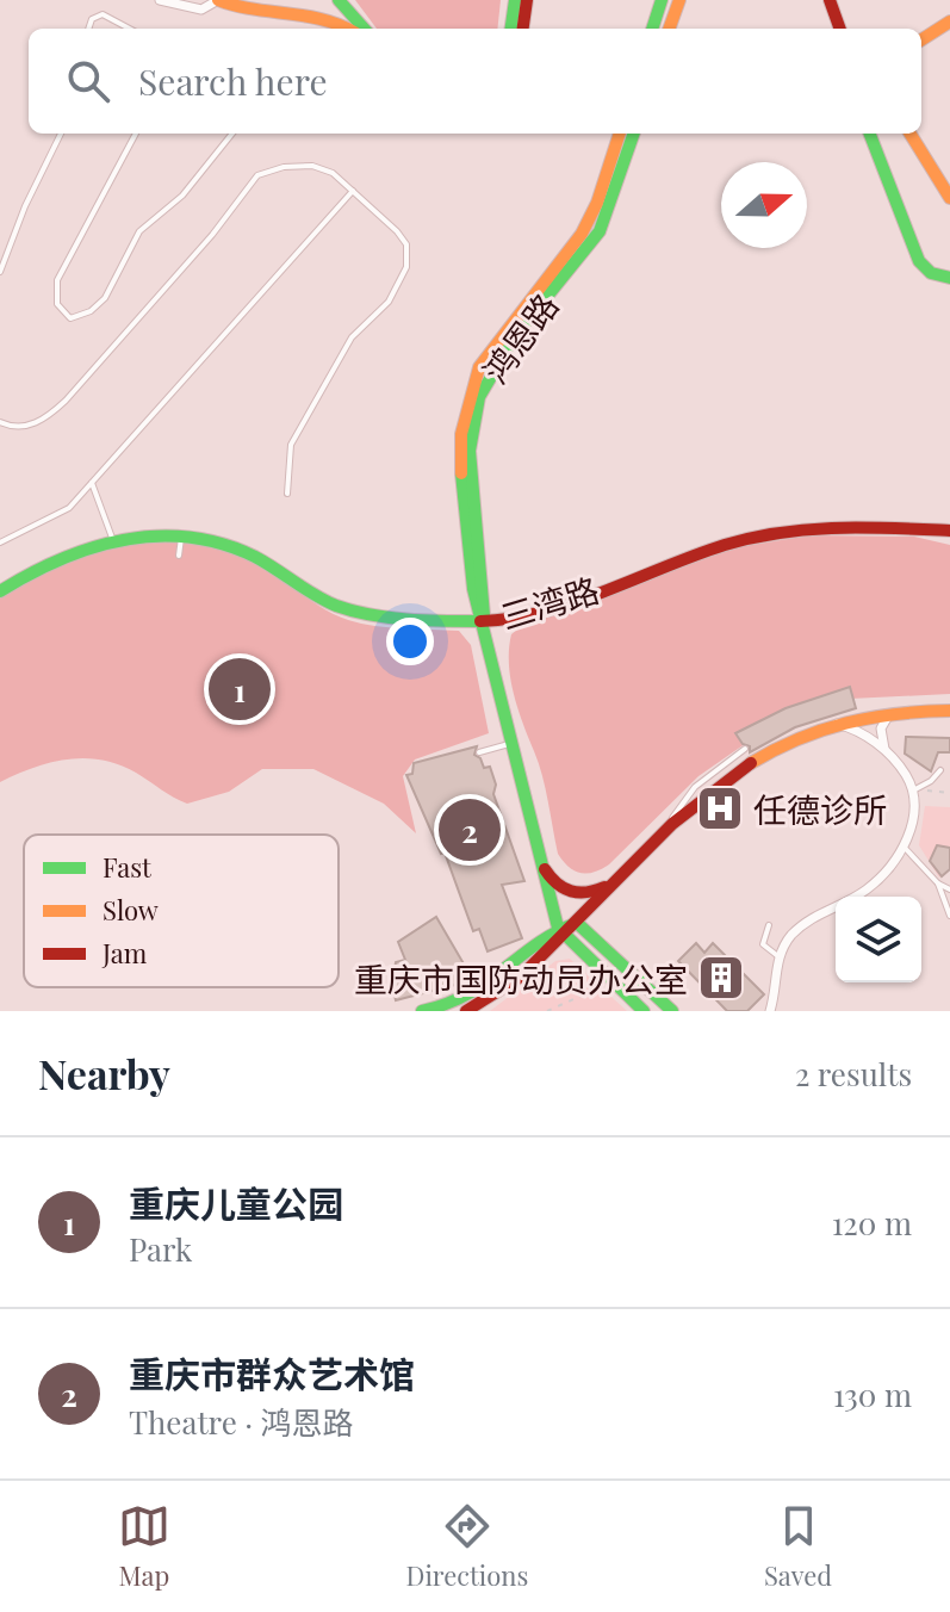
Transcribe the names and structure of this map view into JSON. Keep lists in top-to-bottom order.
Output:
{
  "streets": {
    "main road": ["鸿恩路", "三湾路"]
  },
  "crossings": [
    ["鸿恩路", "三湾路"]
  ],
  "places": {
    "hospital": ["任德诊所"],
    "building": ["重庆市国防动员办公室"]
  },
  "legend": ["Fast", "Slow", "Jam"],
  "north": "right",
  "page": {
    "search": "Search here",
    "pins": ["1", "2"],
    "heading": ["Nearby", "2 results"],
    "list": [
      {
        "mark": "1",
        "name": "重庆儿童公园",
        "note": "Park",
        "value": "120 m"
      },
      {
        "mark": "2",
        "name": "重庆市群众艺术馆",
        "note": "Theatre · 鸿恩路",
        "value": "130 m"
      }
    ],
    "nav": ["Map", "Directions", "Saved"]
  }
}
